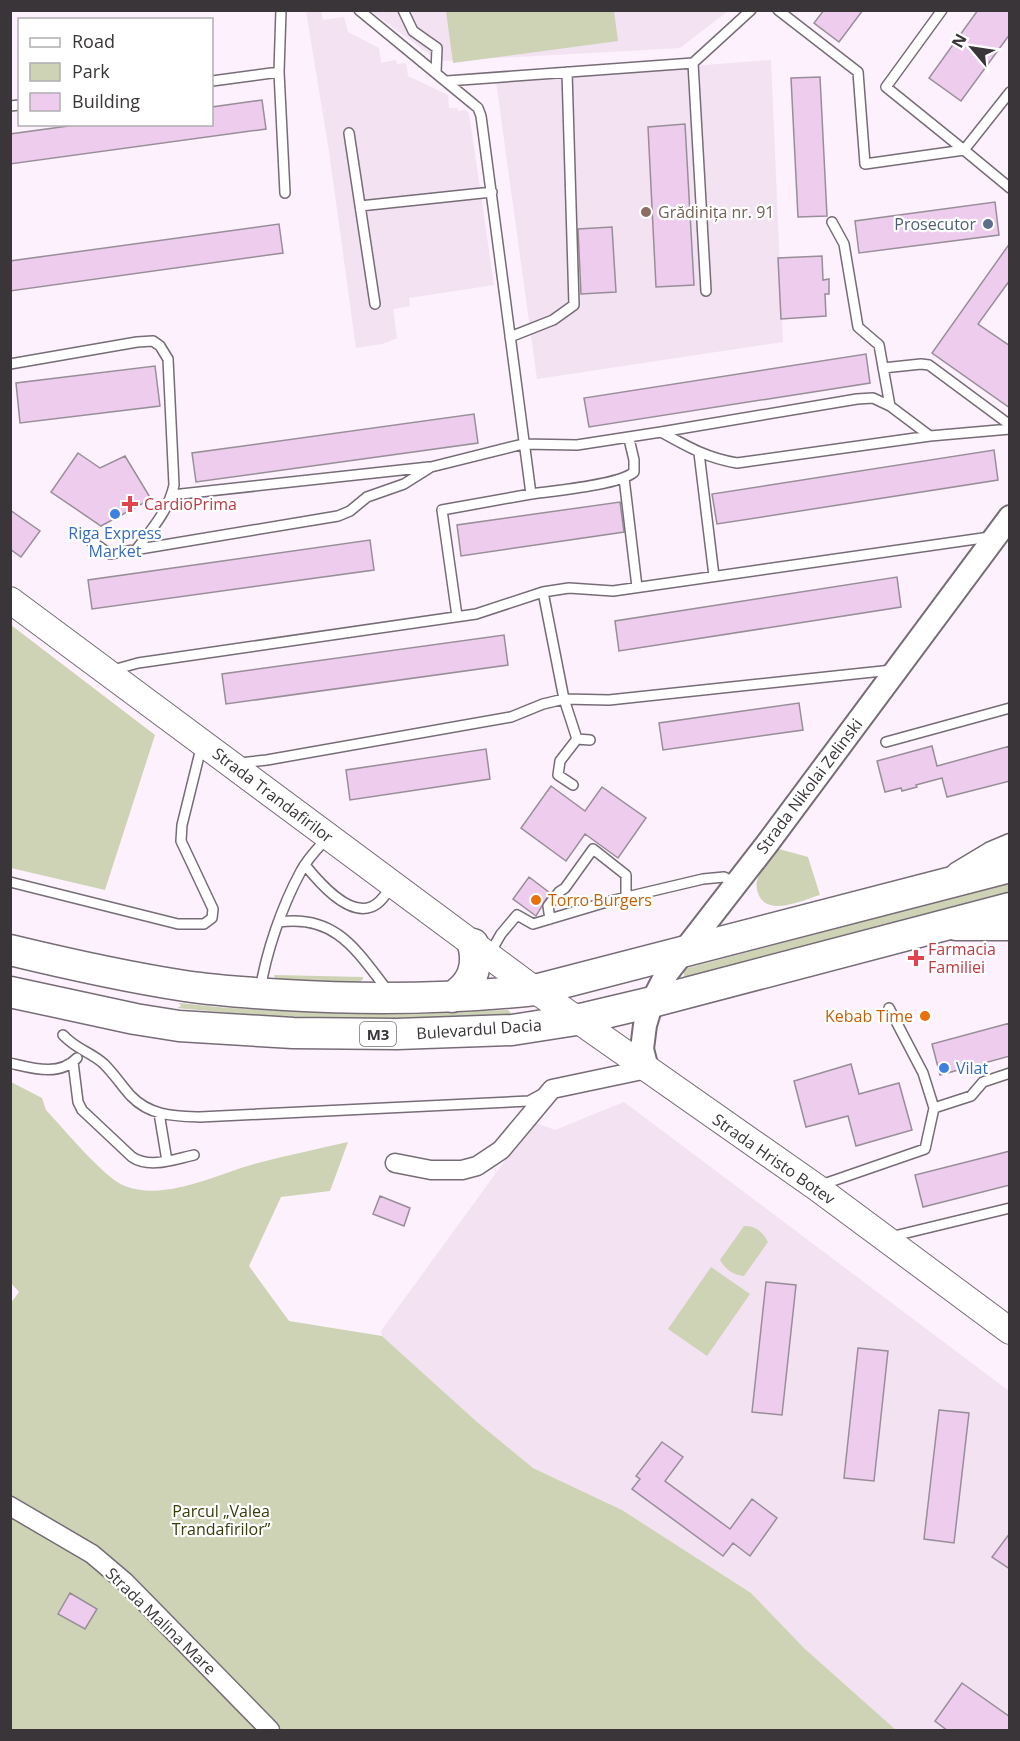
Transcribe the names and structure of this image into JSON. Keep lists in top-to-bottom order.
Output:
{
  "streets": {
    "highway": ["Bulevardul Dacia", "M3"],
    "main road": ["Strada Trandafirilor", "Strada Hristo Botev"],
    "street": ["Strada Nikolai Zelinski", "Strada Malina Mare"]
  },
  "crossings": [
    ["Strada Nikolai Zelinski", "Bulevardul Dacia"],
    ["Strada Nikolai Zelinski", "Strada Hristo Botev"],
    ["Strada Trandafirilor", "Bulevardul Dacia"],
    ["Strada Trandafirilor", "Strada Hristo Botev"],
    ["Bulevardul Dacia", "Strada Hristo Botev"]
  ],
  "parks": ["Parcul „Valea Trandafirilor”"],
  "places": {
    "other": [
      "Grădinița nr. 91",
      "Prosecutor",
      "Riga Express Market",
      "Torro Burgers",
      "Kebab Time",
      "Vilat"
    ],
    "health": ["CardioPrima", "Farmacia Familiei"]
  },
  "legend": ["Road", "Park", "Building"],
  "north": "top left"
}
